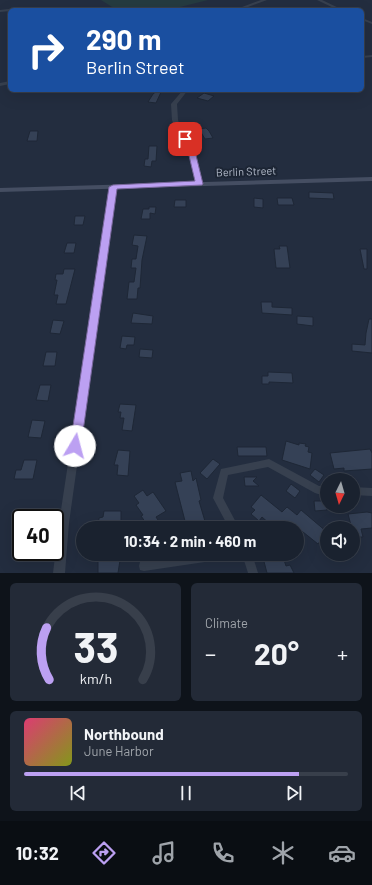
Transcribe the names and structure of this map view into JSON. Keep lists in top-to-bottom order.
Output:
{
  "streets": {
    "main road": ["Berlin Street"]
  },
  "north": "bottom",
  "page": {
    "turn": ["290 m", "Berlin Street"],
    "limit": "40",
    "trip": "10:34 · 2 min · 460 m",
    "tile": "Climate",
    "heat": ["−", "20°", "+"],
    "song": ["Northbound", "June Harbor"],
    "tabs": "10:32",
    "gauge": ["33", "km/h"]
  }
}
